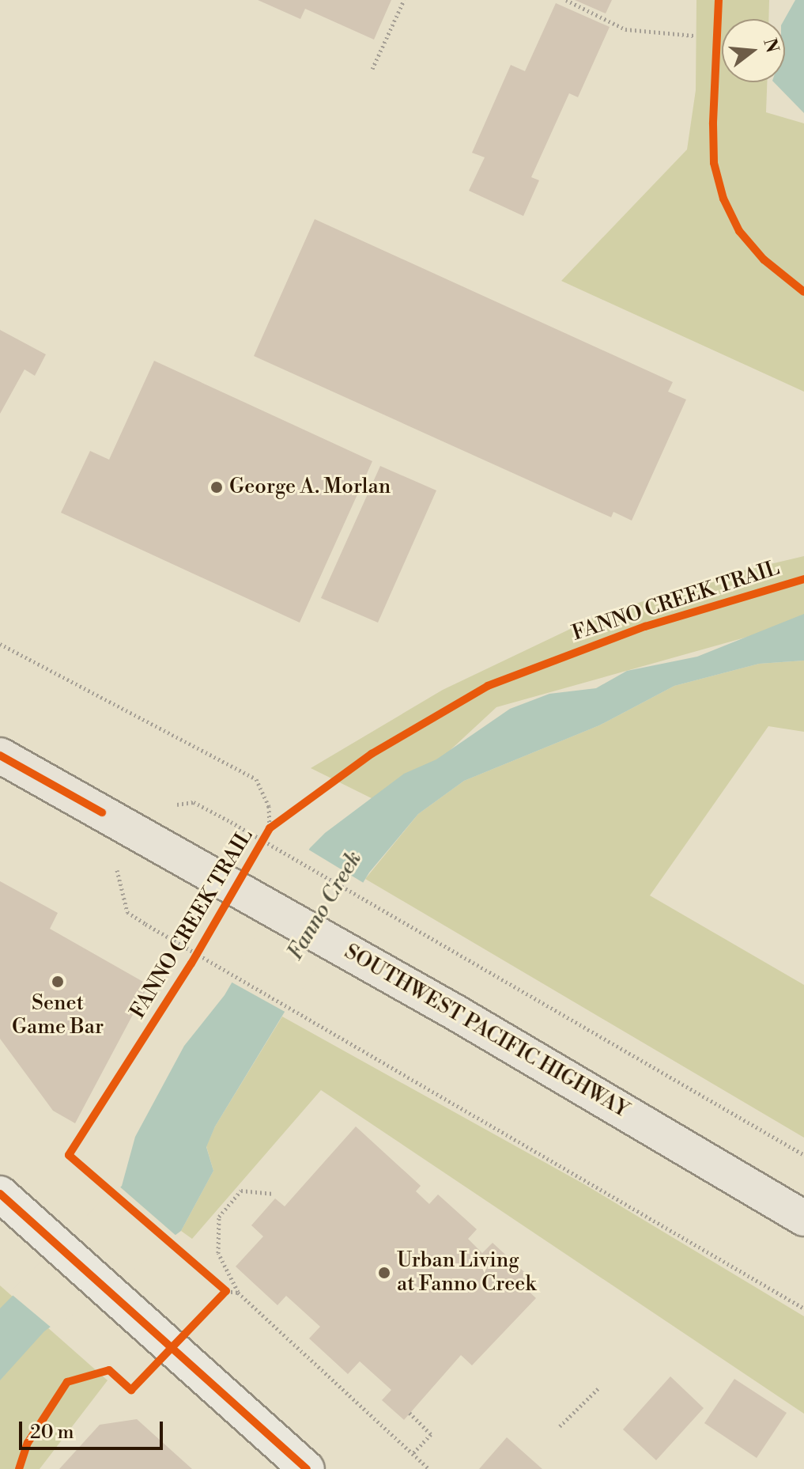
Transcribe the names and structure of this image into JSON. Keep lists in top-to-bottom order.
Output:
{
  "streets": {
    "highway": ["SOUTHWEST PACIFIC HIGHWAY"],
    "cycle path": ["FANNO CREEK TRAIL"]
  },
  "water": ["Fanno Creek"],
  "places": ["George A. Morlan", "Senet Game Bar", "Urban Living at Fanno Creek"],
  "scale_bar": "20 m",
  "north": "right"
}
